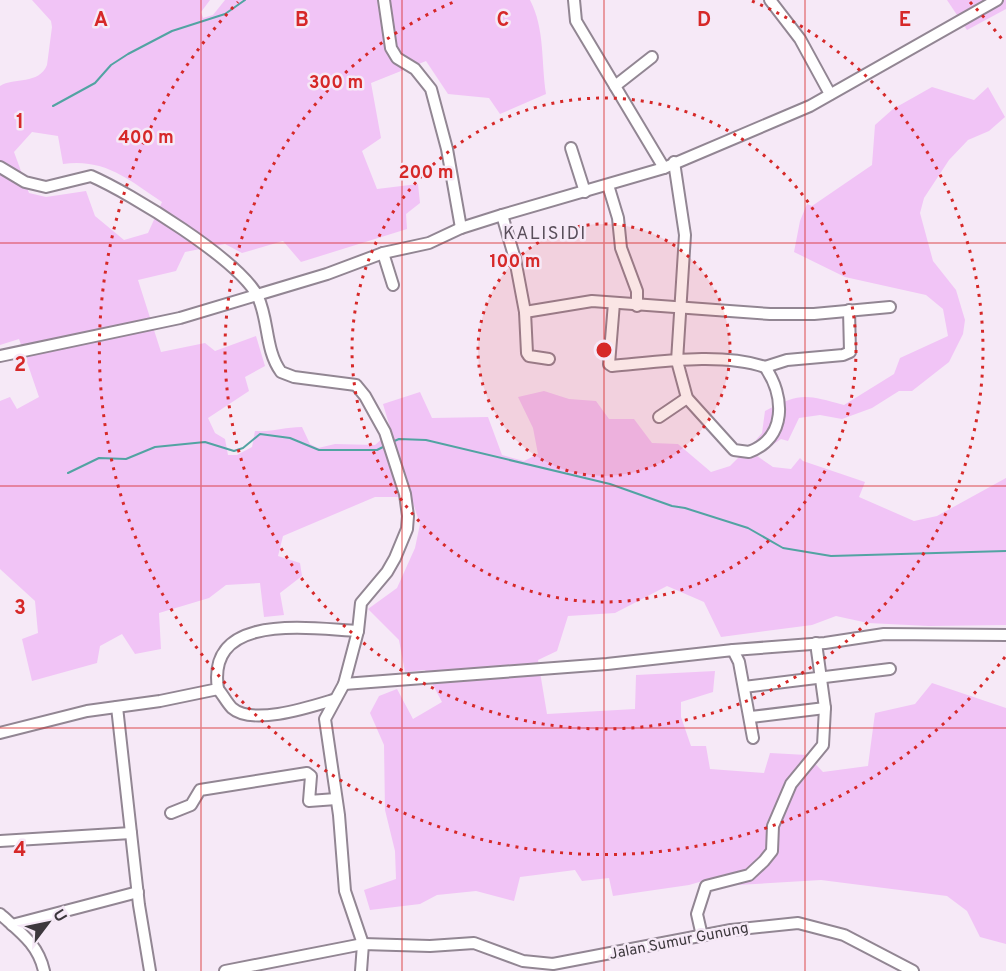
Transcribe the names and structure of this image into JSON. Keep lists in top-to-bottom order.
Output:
{
  "streets": {
    "street": ["Jalan Sumur Gunung"]
  },
  "districts": ["KALISIDI"],
  "north": "top right",
  "grid": {
    "columns": [
      "A",
      "B",
      "C",
      "D",
      "E"
    ],
    "rows": [
      "1",
      "2",
      "3",
      "4"
    ]
  },
  "rings": [
    "300 m",
    "400 m",
    "200 m",
    "100 m"
  ]
}
